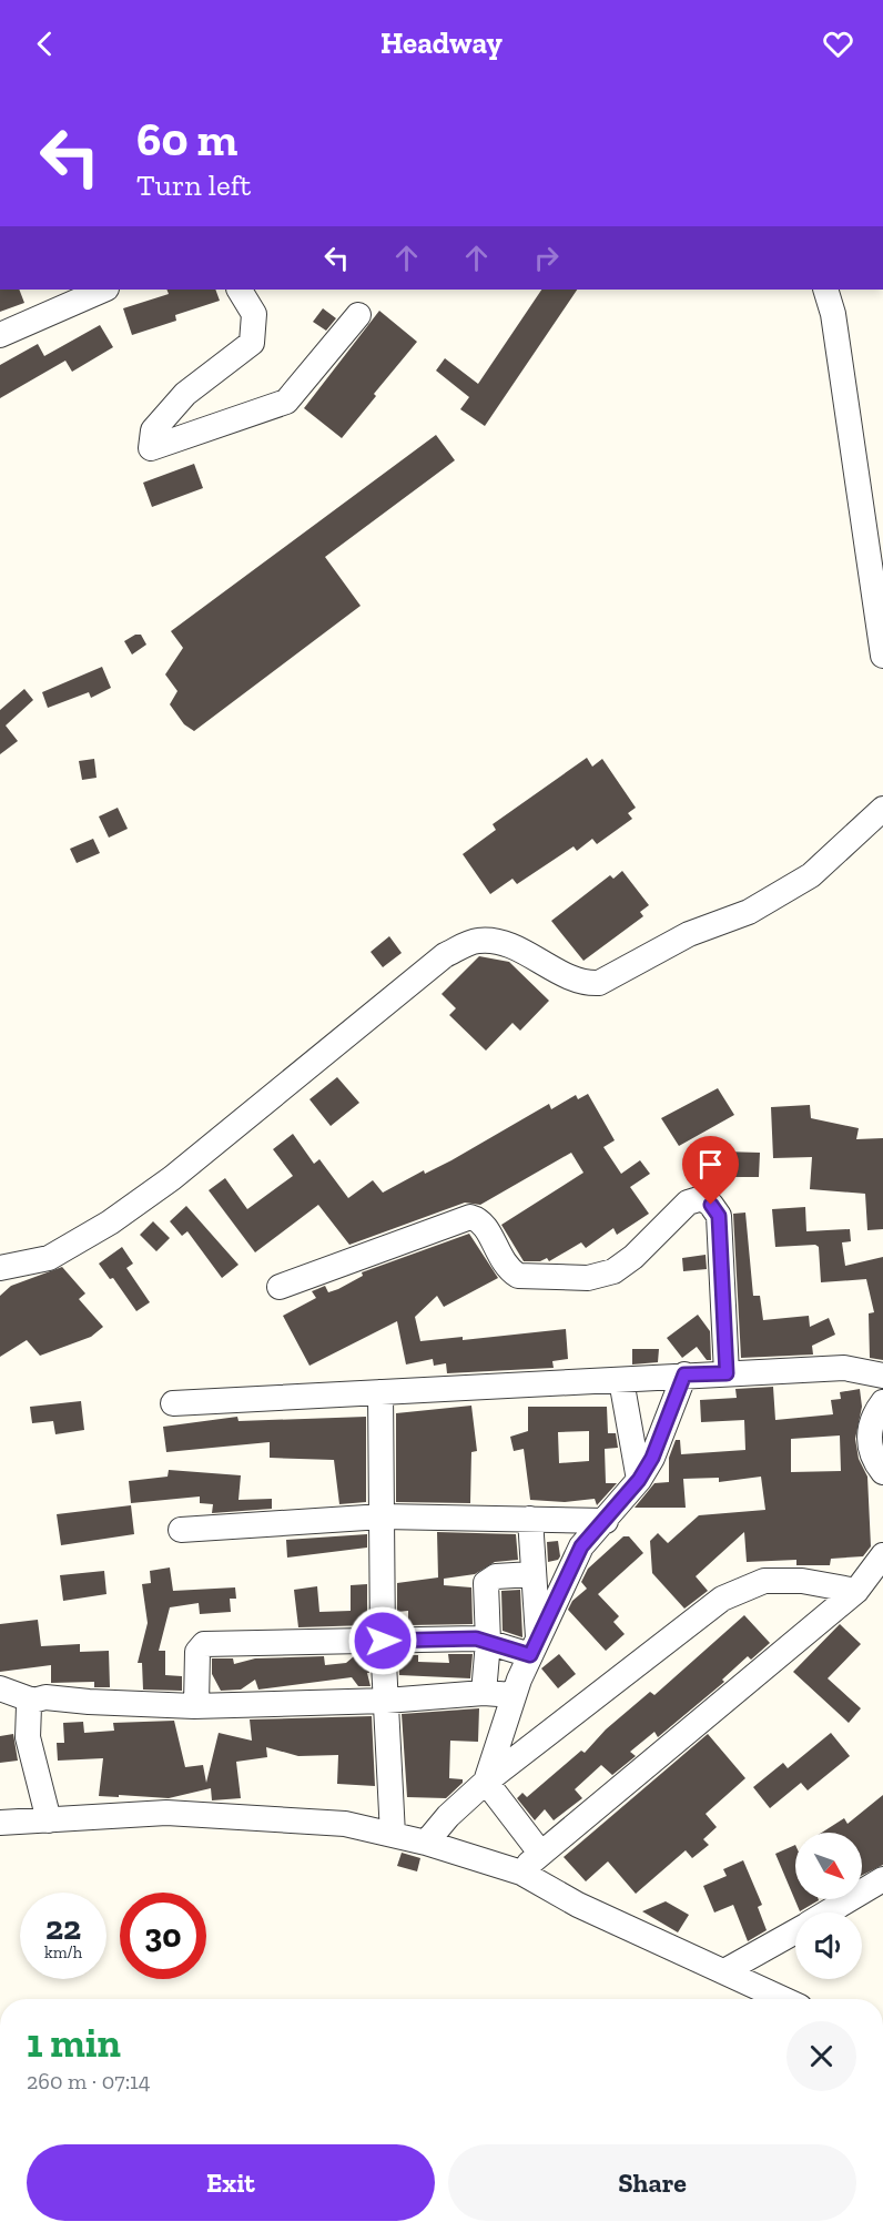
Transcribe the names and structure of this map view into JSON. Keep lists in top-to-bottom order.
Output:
{
  "north": "bottom right",
  "page": {
    "header": "Headway",
    "turn": ["60 m", "Turn left"],
    "speed": "22 km/h",
    "limit": "30",
    "heading": ["1 min", "260 m · 07:14"],
    "buttons": ["Exit", "Share"]
  }
}
